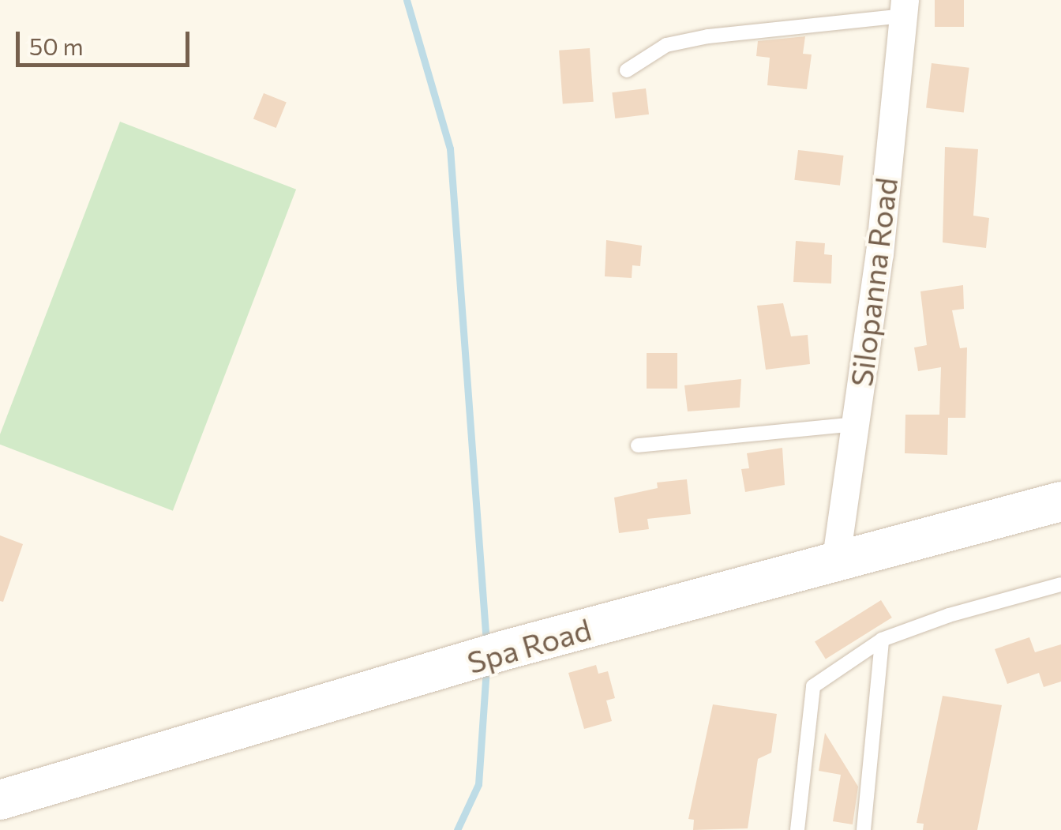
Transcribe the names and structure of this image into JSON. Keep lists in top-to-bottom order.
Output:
{
  "streets": {
    "main road": ["Spa Road"],
    "street": ["Silopanna Road"]
  },
  "crossings": [
    ["Silopanna Road", "Spa Road"]
  ],
  "scale_bar": "50 m"
}
